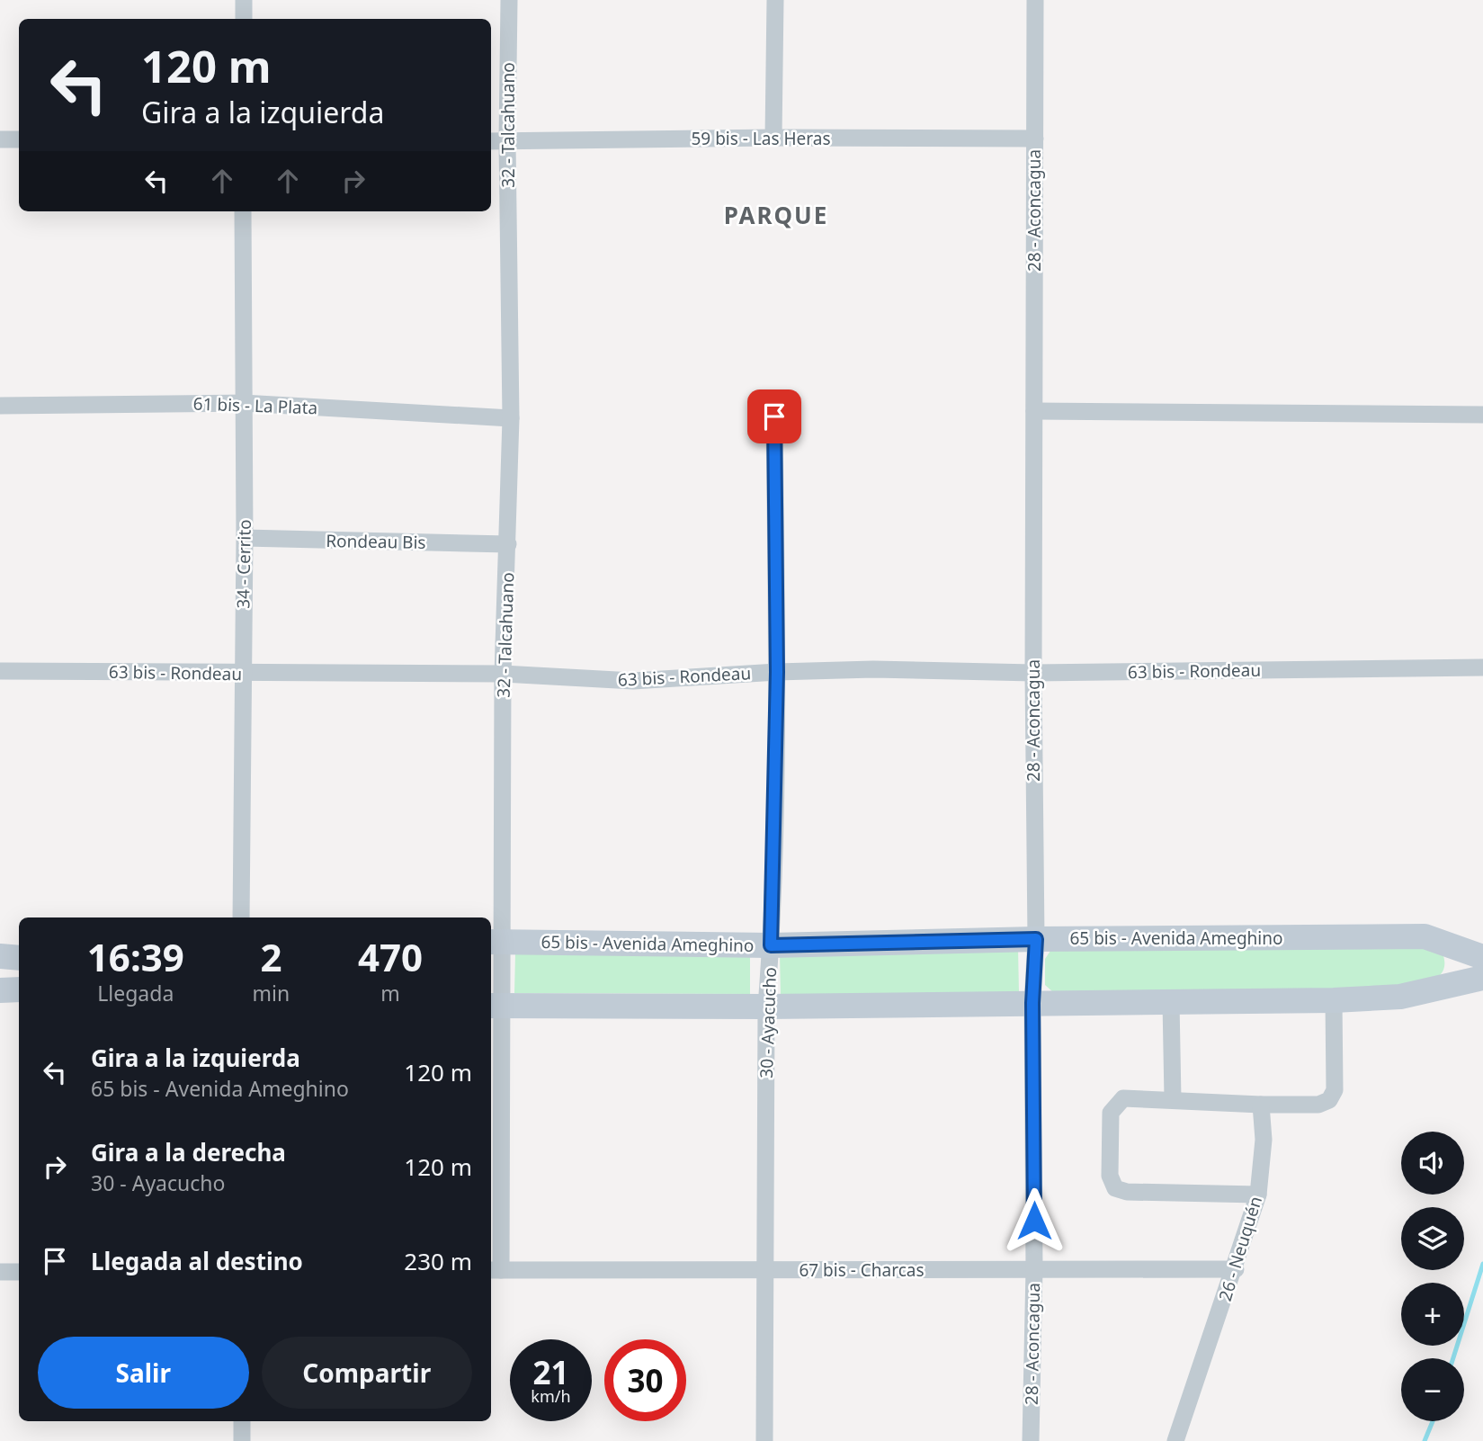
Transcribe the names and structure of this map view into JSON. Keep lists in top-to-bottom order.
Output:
{
  "streets": {
    "main road": ["65 bis - Avenida Ameghino"],
    "street": [
      "32 - Talcahuano",
      "59 bis - Las Heras",
      "28 - Aconcagua",
      "61 bis - La Plata",
      "Rondeau Bis",
      "34 - Cerrito",
      "63 bis - Rondeau",
      "30 - Ayacucho",
      "26 - Neuquén",
      "67 bis - Charcas"
    ]
  },
  "crossings": [
    ["32 - Talcahuano", "59 bis - Las Heras"],
    ["32 - Talcahuano", "61 bis - La Plata"],
    ["32 - Talcahuano", "Rondeau Bis"],
    ["32 - Talcahuano", "63 bis - Rondeau"],
    ["32 - Talcahuano", "65 bis - Avenida Ameghino"],
    ["32 - Talcahuano", "67 bis - Charcas"],
    ["59 bis - Las Heras", "28 - Aconcagua"],
    ["28 - Aconcagua", "63 bis - Rondeau"],
    ["28 - Aconcagua", "65 bis - Avenida Ameghino"],
    ["28 - Aconcagua", "67 bis - Charcas"],
    ["61 bis - La Plata", "34 - Cerrito"],
    ["Rondeau Bis", "34 - Cerrito"],
    ["34 - Cerrito", "63 bis - Rondeau"],
    ["63 bis - Rondeau", "30 - Ayacucho"],
    ["65 bis - Avenida Ameghino", "30 - Ayacucho"],
    ["30 - Ayacucho", "67 bis - Charcas"],
    ["26 - Neuquén", "67 bis - Charcas"]
  ],
  "districts": ["PARQUE"],
  "page": {
    "turn": ["120 m", "Gira a la izquierda"],
    "eta": [
      "16:39",
      "Llegada",
      "2",
      "min",
      "470",
      "m"
    ],
    "list": [
      {
        "name": "Gira a la izquierda",
        "note": "65 bis - Avenida Ameghino",
        "value": "120 m"
      },
      {
        "name": "Gira a la derecha",
        "note": "30 - Ayacucho",
        "value": "120 m"
      },
      {
        "name": "Llegada al destino",
        "value": "230 m"
      }
    ],
    "map_buttons": ["+", "−"],
    "buttons": ["Salir", "Compartir"],
    "speed": "21 km/h",
    "limit": "30"
  }
}
